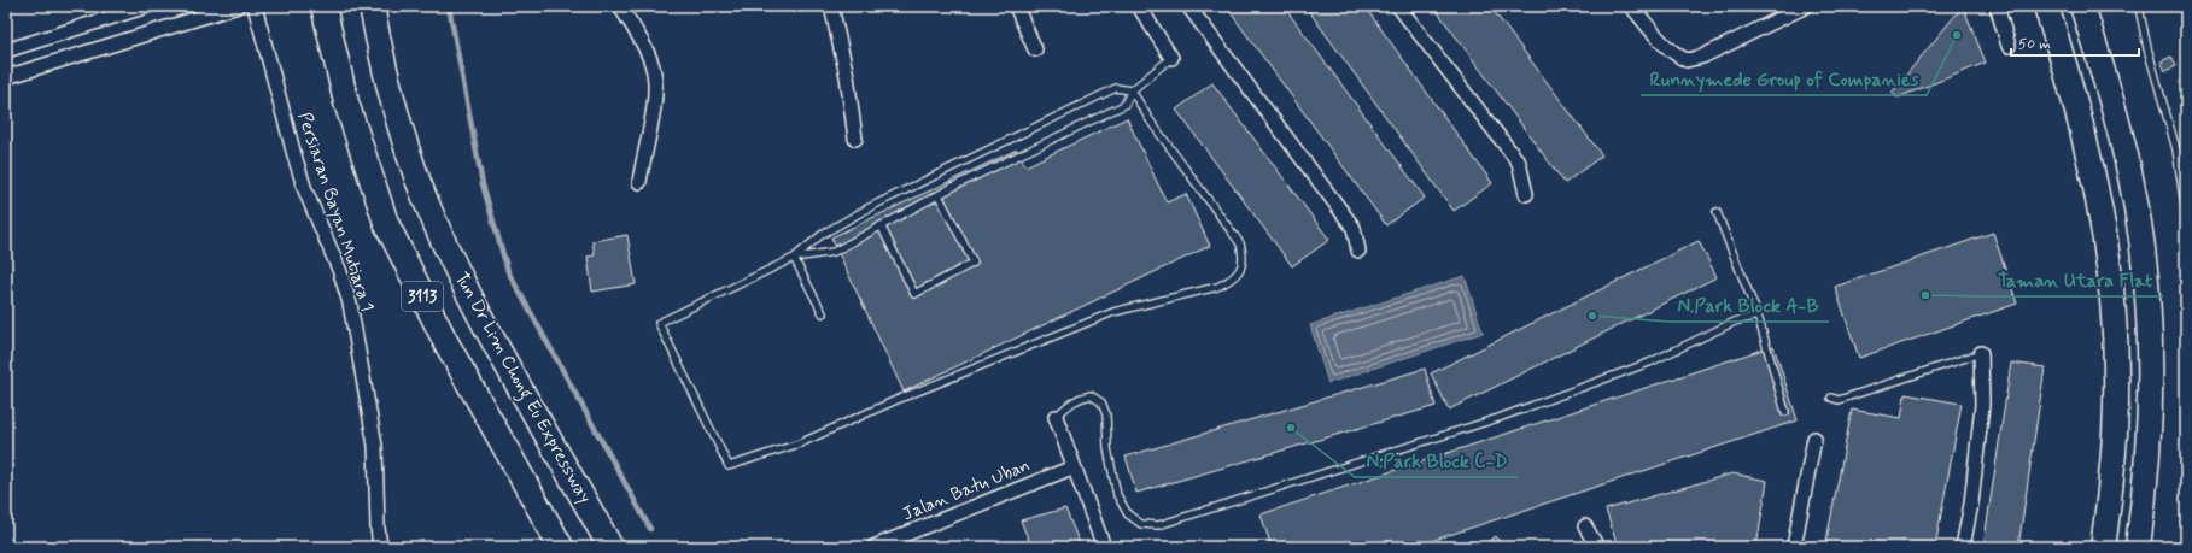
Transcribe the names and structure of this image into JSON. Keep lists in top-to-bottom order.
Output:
{
  "streets": {
    "highway": ["3113", "Tun Dr Lim Chong Eu Expressway"],
    "street": ["Persiaran Bayan Mutiara 1", "Jalan Batu Uban"]
  },
  "places": [
    "Runnymede Group of Companies",
    "Taman Utara Flat",
    "N.Park Block A-B",
    "N.Park Block C-D"
  ],
  "scale_bar": "50 m"
}
